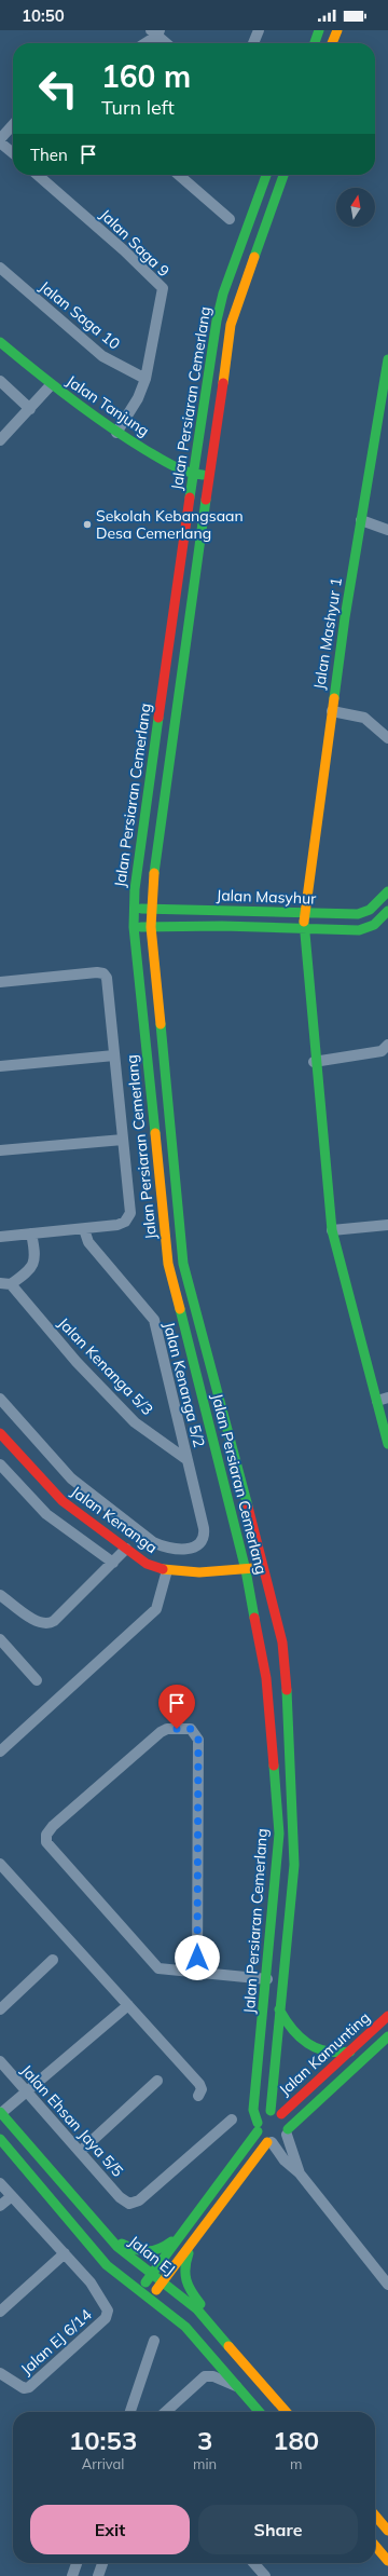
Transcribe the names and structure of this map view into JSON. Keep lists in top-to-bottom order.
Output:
{
  "streets": {
    "main road": [
      "Jalan Persiaran Cemerlang",
      "Jalan Tanjung",
      "Jalan Mashyur 1",
      "Jalan Masyhur",
      "Jalan Kenanga",
      "Jalan Kamunting",
      "Jalan EJ"
    ],
    "street": [
      "Jalan Saga 9",
      "Jalan Saga 10",
      "Jalan Kenanga 5/3",
      "Jalan Kenanga 5/2",
      "Jalan Ehsan Jaya 5/5",
      "Jalan EJ 6/14"
    ]
  },
  "crossings": [
    ["Jalan Saga 9", "Jalan Saga 10"],
    ["Jalan Saga 9", "Jalan Tanjung"],
    ["Jalan Persiaran Cemerlang", "Jalan Tanjung"],
    ["Jalan Persiaran Cemerlang", "Jalan Masyhur"],
    ["Jalan Persiaran Cemerlang", "Jalan Kenanga"],
    ["Jalan Persiaran Cemerlang", "Jalan Kamunting"],
    ["Jalan Mashyur 1", "Jalan Masyhur"],
    ["Jalan Kenanga 5/3", "Jalan Kenanga 5/2"]
  ],
  "places": ["Sekolah Kebangsaan Desa Cemerlang"],
  "north": "top",
  "page": {
    "status": "10:50",
    "turn": ["160 m", "Turn left"],
    "then": "Then",
    "eta": [
      "10:53",
      "Arrival",
      "3",
      "min",
      "180",
      "m"
    ],
    "buttons": ["Exit", "Share"]
  }
}
